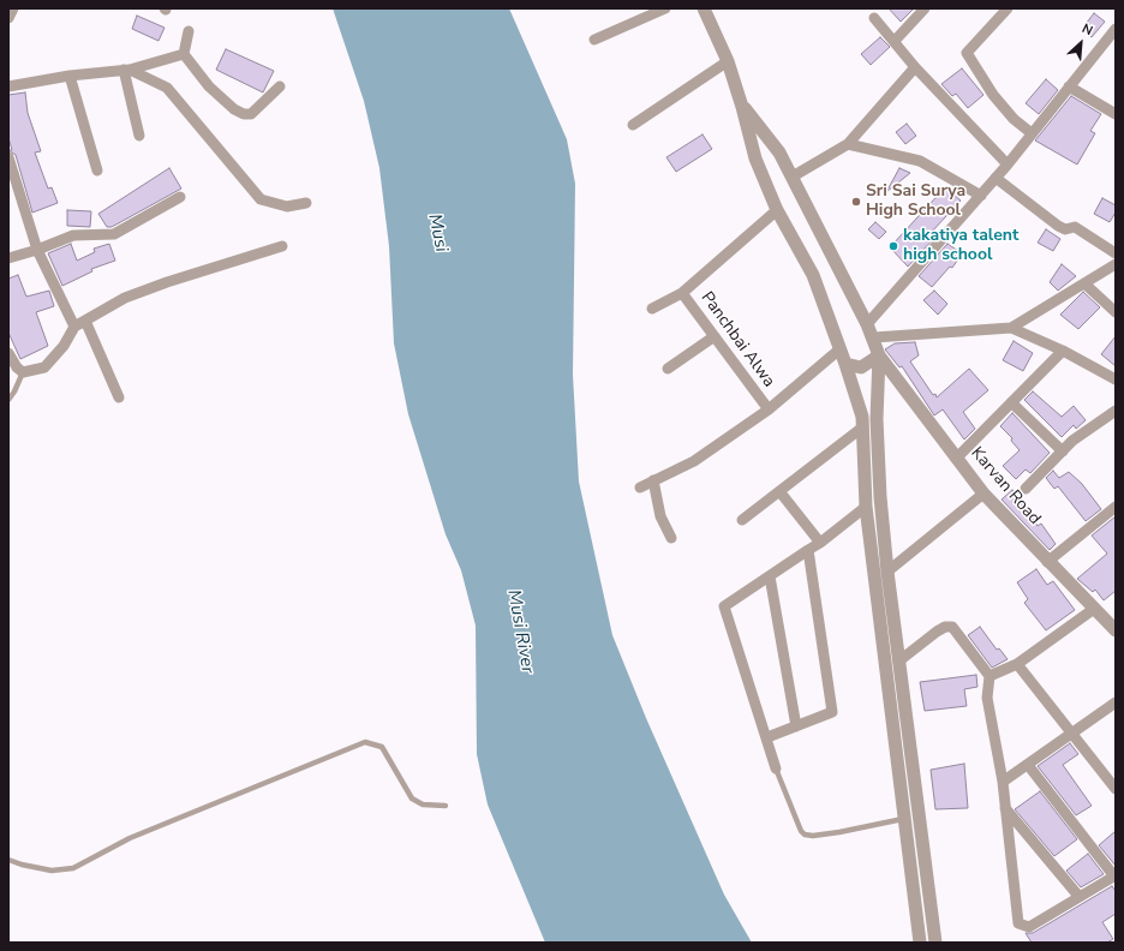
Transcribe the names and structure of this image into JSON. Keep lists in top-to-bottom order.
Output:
{
  "streets": {
    "street": ["Panchbai Alwa", "Karvan Road"]
  },
  "crossings": [
    ["Panchbai Alwa", "Karvan Road"]
  ],
  "water": ["Musi", "Musi River"],
  "places": ["Sri Sai Surya High School", "kakatiya talent high school"],
  "north": "top right"
}
